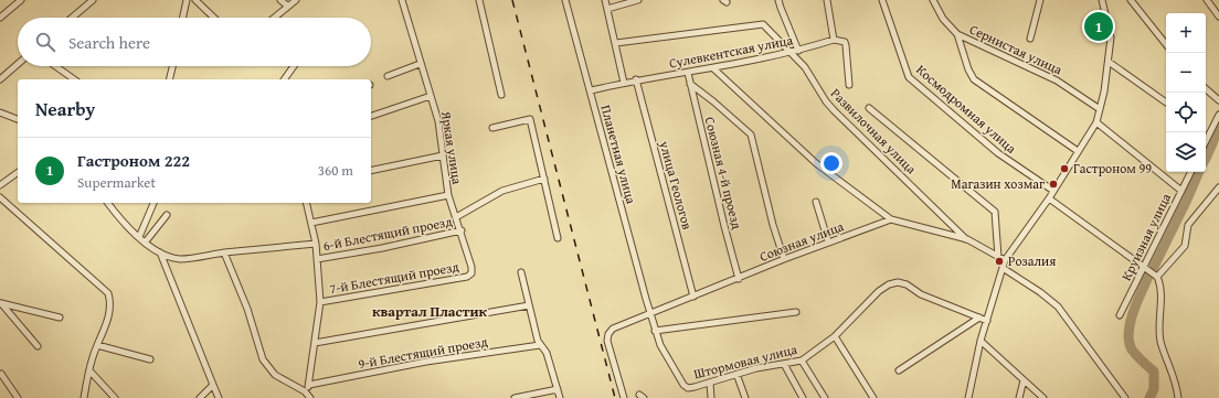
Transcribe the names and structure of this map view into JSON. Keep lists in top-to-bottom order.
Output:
{
  "streets": {
    "street": [
      "Сернистая улица",
      "Сулевкентская улица",
      "Космодромная улица",
      "Развилочная улица",
      "Яркая улица",
      "Планетная улица",
      "Союзная 4-й проезд",
      "улица Геологов",
      "6-й Блестящий проезд",
      "Круизная улица",
      "Союзная улица",
      "7-й Блестящий проезд",
      "9-й Блестящий проезд",
      "Штормовая улица"
    ]
  },
  "crossings": [
    ["Сулевкентская улица", "Развилочная улица"],
    ["Сулевкентская улица", "Планетная улица"],
    ["Сулевкентская улица", "Союзная 4-й проезд"],
    ["Сулевкентская улица", "улица Геологов"],
    ["Яркая улица", "6-й Блестящий проезд"],
    ["Яркая улица", "7-й Блестящий проезд"],
    ["Планетная улица", "Союзная улица"],
    ["Планетная улица", "Штормовая улица"],
    ["Союзная 4-й проезд", "Союзная улица"],
    ["улица Геологов", "Союзная улица"],
    ["Союзная улица", "Штормовая улица"]
  ],
  "districts": ["квартал Пластик"],
  "places": ["Гастроном 99", "Магазин хозмаг", "Розалия"],
  "page": {
    "pins": "1",
    "map_buttons": ["+", "−"],
    "search": "Search here",
    "heading": "Nearby",
    "list": [
      {
        "mark": "1",
        "name": "Гастроном 222",
        "note": "Supermarket",
        "value": "360 m"
      }
    ]
  }
}
